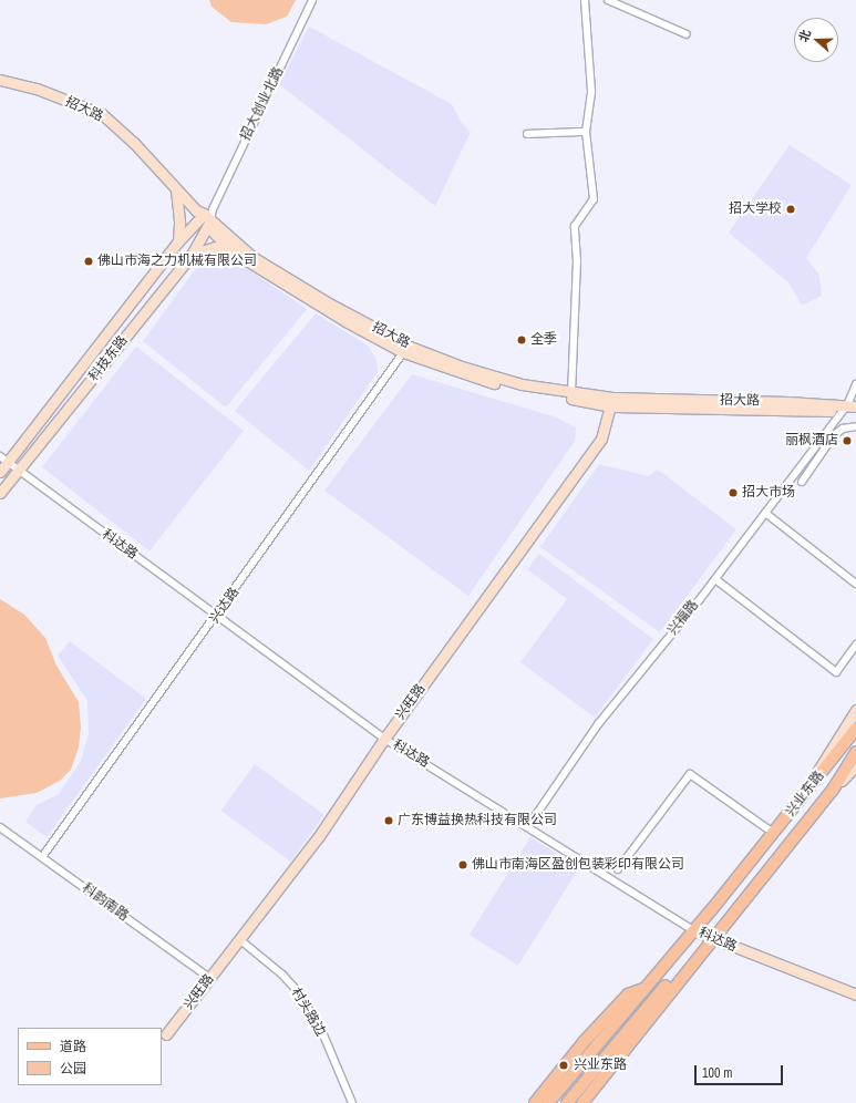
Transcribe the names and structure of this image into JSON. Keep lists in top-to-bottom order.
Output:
{
  "streets": {
    "main road": [
      "招大路",
      "科技东路",
      "科达路",
      "兴旺路",
      "兴业东路"
    ],
    "street": [
      "招大创业北路",
      "兴达路",
      "兴福路",
      "科韵南路",
      "村头路边"
    ]
  },
  "crossings": [
    ["招大创业北路", "招大路"],
    ["招大创业北路", "科技东路"],
    ["招大路", "科技东路"],
    ["招大路", "兴达路"],
    ["招大路", "兴福路"],
    ["招大路", "兴旺路"],
    ["科技东路", "科达路"],
    ["科达路", "兴达路"],
    ["科达路", "兴福路"],
    ["科达路", "兴旺路"],
    ["科达路", "兴业东路"],
    ["兴达路", "科韵南路"],
    ["兴旺路", "科韵南路"],
    ["兴旺路", "村头路边"]
  ],
  "places": [
    "招大学校",
    "佛山市海之力机械有限公司",
    "全季",
    "丽枫酒店",
    "招大市场",
    "广东博益换热科技有限公司",
    "佛山市南海区盈创包装彩印有限公司",
    "兴业东路"
  ],
  "legend": ["道路", "公园"],
  "scale_bar": "100 m",
  "north": "left"
}
